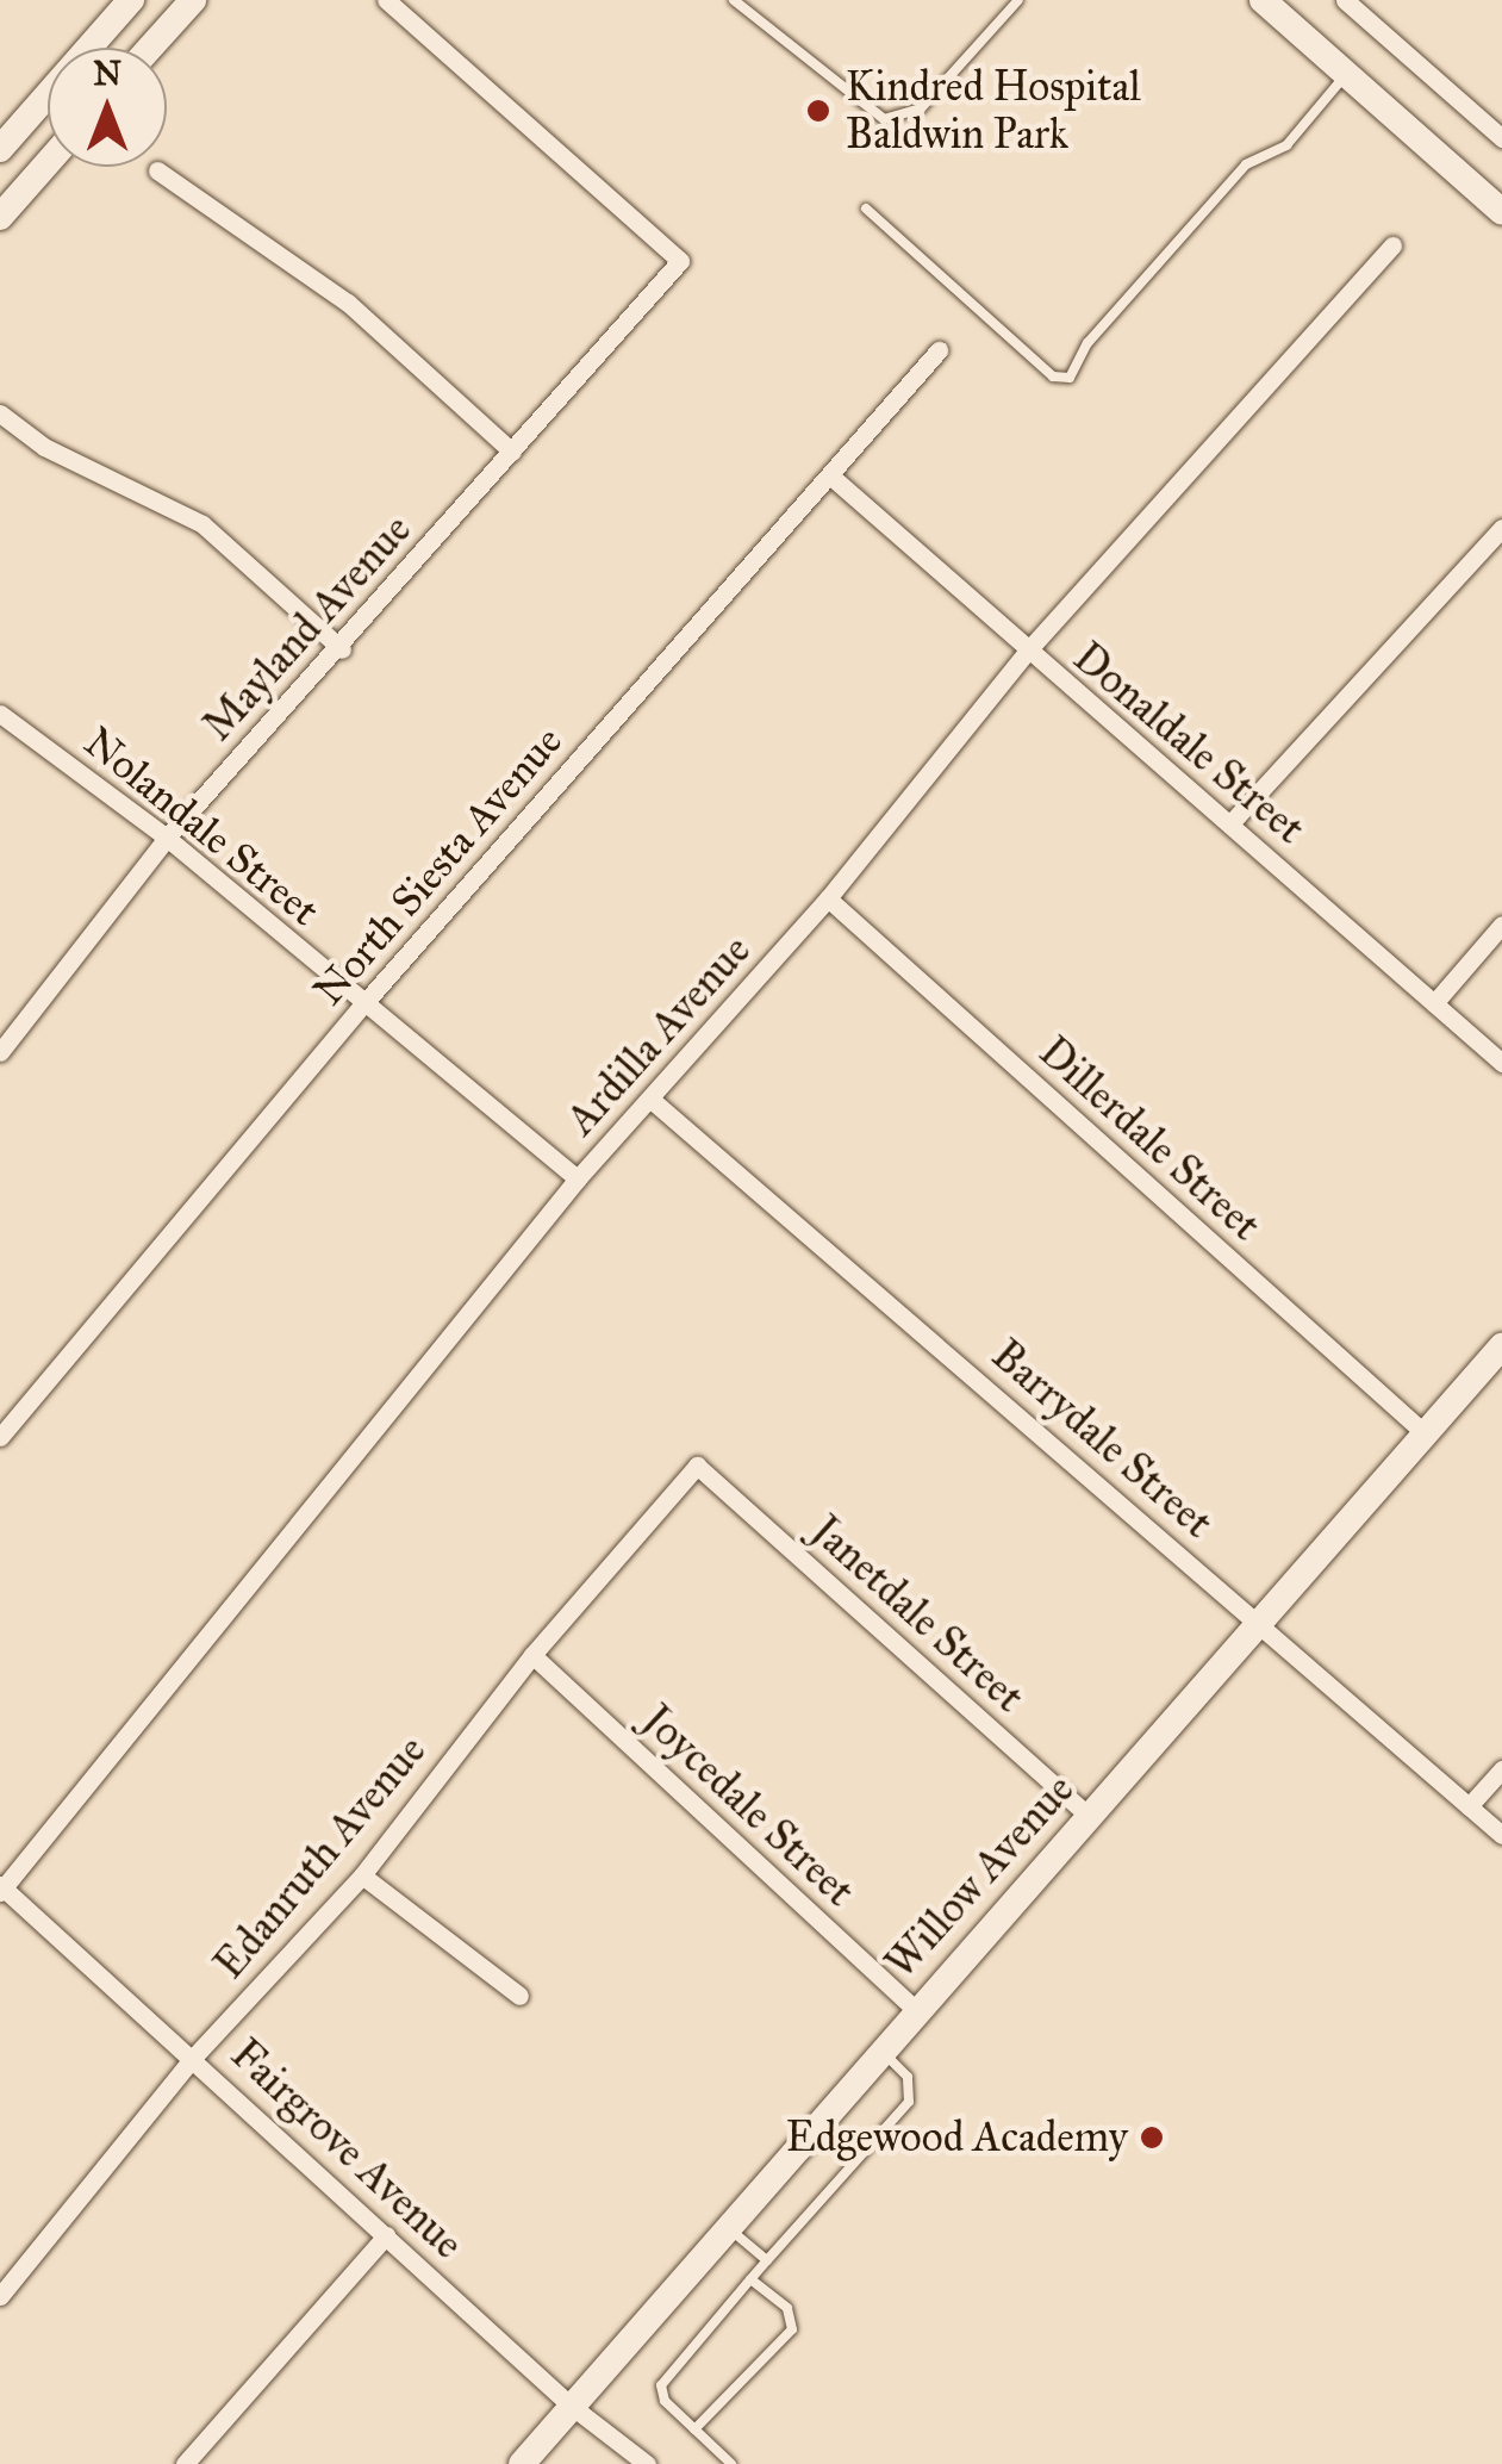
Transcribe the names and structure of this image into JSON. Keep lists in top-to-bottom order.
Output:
{
  "streets": {
    "street": [
      "Mayland Avenue",
      "Donaldale Street",
      "Nolandale Street",
      "North Siesta Avenue",
      "Ardilla Avenue",
      "Dillerdale Street",
      "Barrydale Street",
      "Janetdale Street",
      "Joycedale Street",
      "Edanruth Avenue",
      "Willow Avenue",
      "Fairgrove Avenue"
    ]
  },
  "crossings": [
    ["Mayland Avenue", "Nolandale Street"],
    ["Donaldale Street", "North Siesta Avenue"],
    ["Donaldale Street", "Ardilla Avenue"],
    ["Nolandale Street", "North Siesta Avenue"],
    ["Nolandale Street", "Ardilla Avenue"],
    ["Ardilla Avenue", "Dillerdale Street"],
    ["Ardilla Avenue", "Barrydale Street"],
    ["Ardilla Avenue", "Fairgrove Avenue"],
    ["Dillerdale Street", "Willow Avenue"],
    ["Barrydale Street", "Willow Avenue"],
    ["Janetdale Street", "Edanruth Avenue"],
    ["Janetdale Street", "Willow Avenue"],
    ["Joycedale Street", "Edanruth Avenue"],
    ["Joycedale Street", "Willow Avenue"],
    ["Edanruth Avenue", "Fairgrove Avenue"],
    ["Willow Avenue", "Fairgrove Avenue"]
  ],
  "places": ["Kindred Hospital Baldwin Park", "Edgewood Academy"],
  "north": "top"
}
